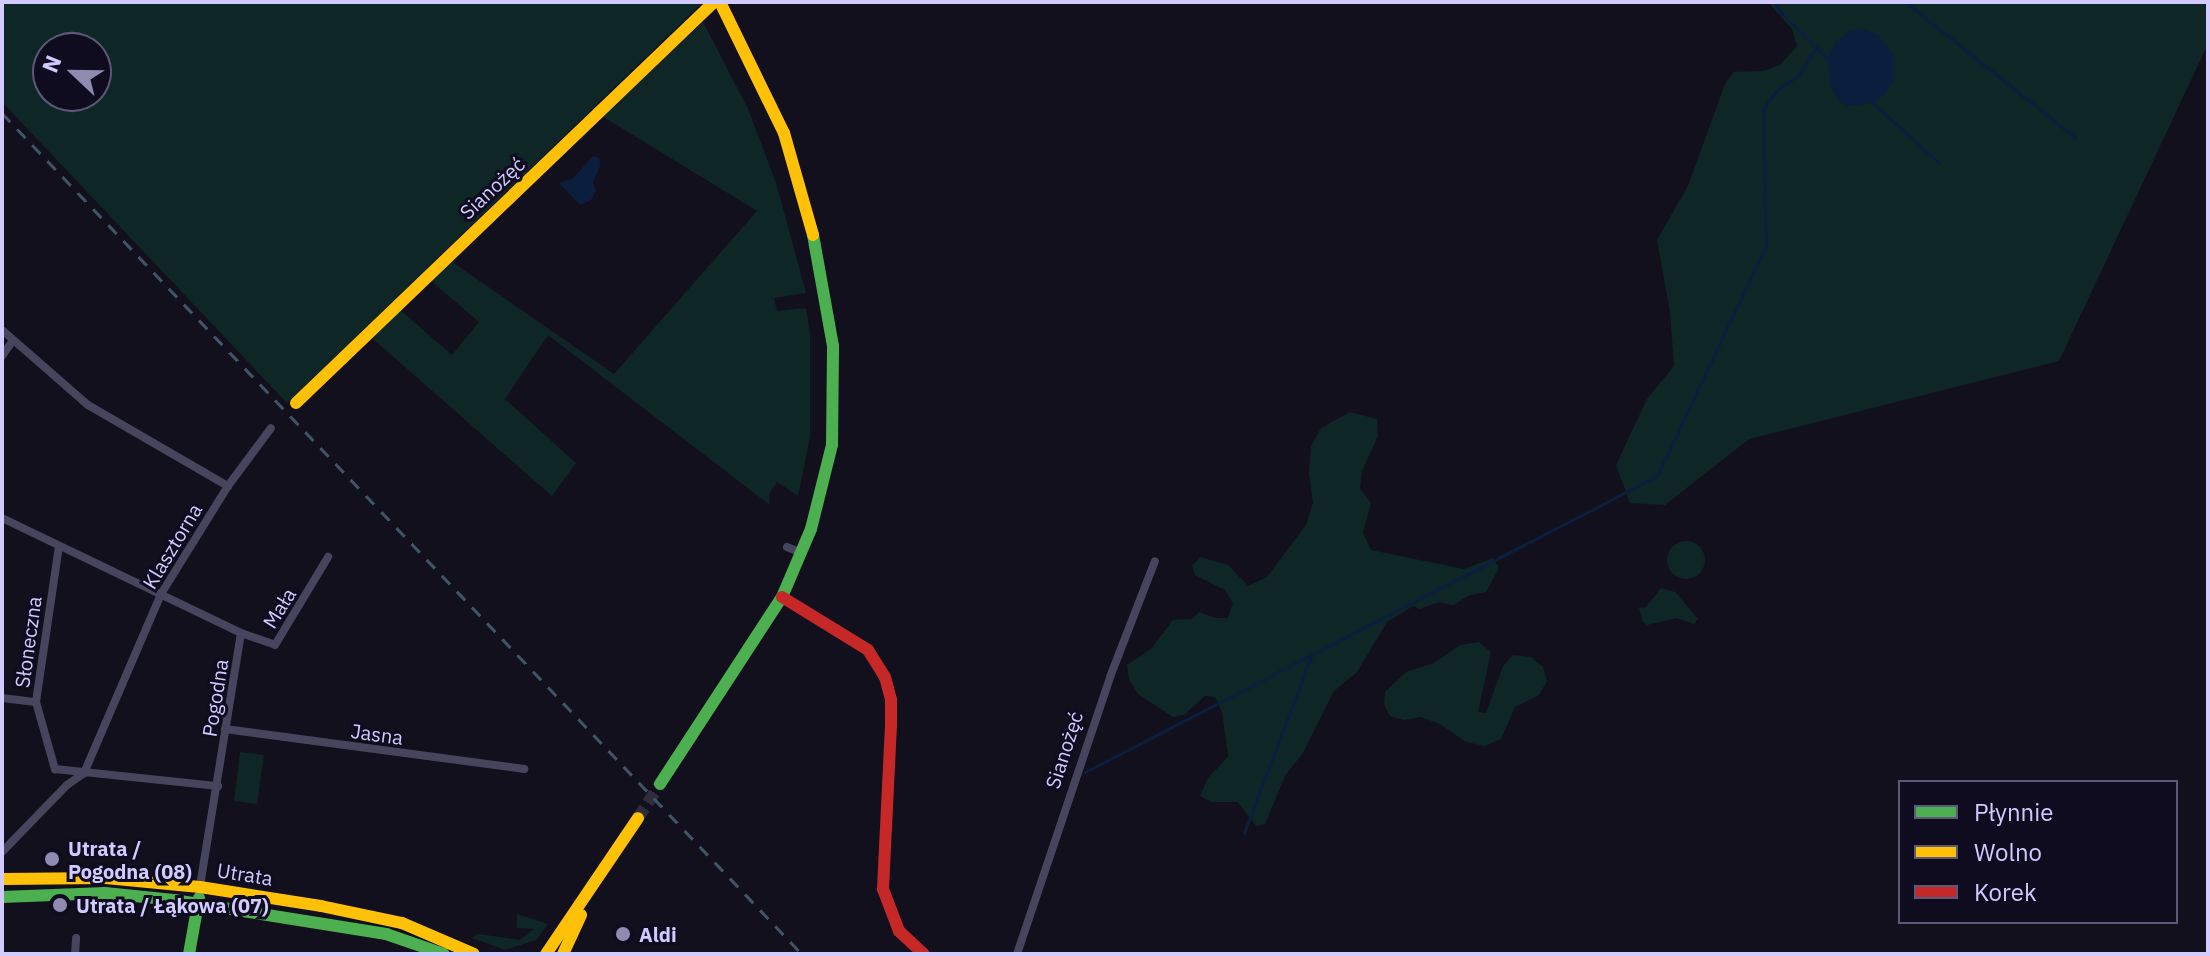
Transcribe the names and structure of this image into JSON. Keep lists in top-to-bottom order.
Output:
{
  "streets": {
    "main road": ["Sianożęć", "Utrata"],
    "street": [
      "Klasztorna",
      "Mała",
      "Słoneczna",
      "Pogodna",
      "Jasna"
    ]
  },
  "crossings": [
    ["Klasztorna", "Słoneczna"],
    ["Klasztorna", "Pogodna"],
    ["Mała", "Pogodna"],
    ["Słoneczna", "Pogodna"],
    ["Pogodna", "Jasna"],
    ["Pogodna", "Utrata"]
  ],
  "places": ["Utrata / Pogodna (08)", "Utrata / Łąkowa (07)", "Aldi"],
  "legend": ["Płynnie", "Wolno", "Korek"],
  "north": "left"
}
